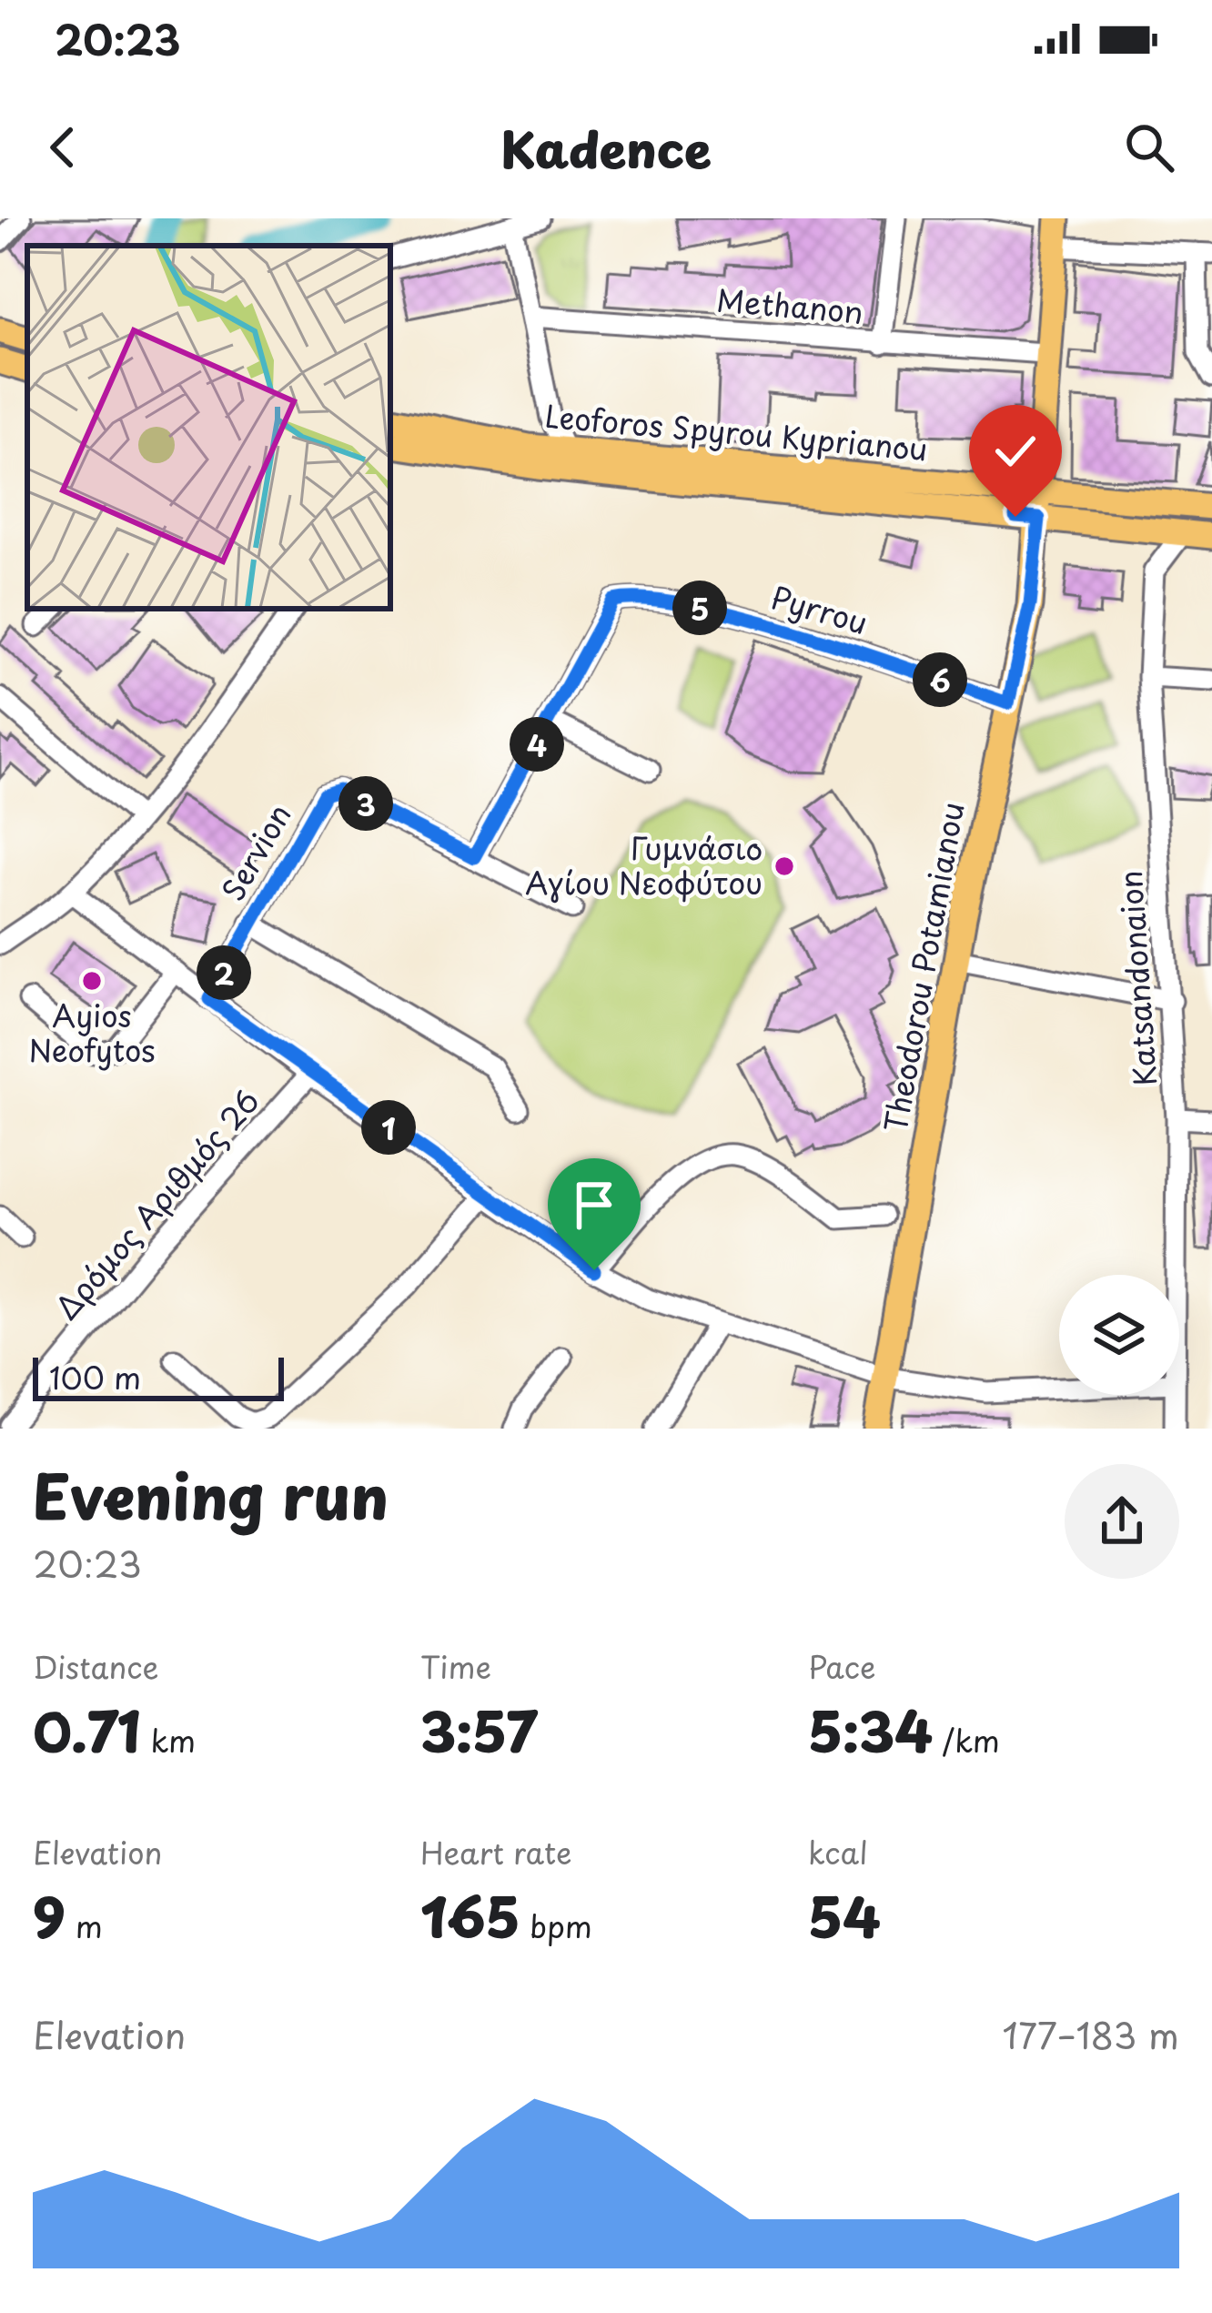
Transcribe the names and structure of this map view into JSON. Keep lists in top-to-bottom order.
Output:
{
  "streets": {
    "main road": ["Leoforos Spyrou Kyprianou", "Theodorou Potamianou"],
    "street": [
      "Methanon",
      "Pyrrou",
      "Servion",
      "Katsandonaion",
      "Δρόμος Αριθμός 26"
    ]
  },
  "crossings": [
    ["Methanon", "Theodorou Potamianou"],
    ["Leoforos Spyrou Kyprianou", "Theodorou Potamianou"],
    ["Pyrrou", "Servion"],
    ["Pyrrou", "Theodorou Potamianou"]
  ],
  "places": ["Γυμνάσιο Αγίου Νεοφύτου", "Ayios Neofytos"],
  "scale_bar": "100 m",
  "page": {
    "status": "20:23",
    "header": "Kadence",
    "pins": [
      "5",
      "6",
      "4",
      "3",
      "2",
      "1"
    ],
    "scale": "100 m",
    "heading": ["Evening run", "20:23"],
    "stats": [
      ["Distance", "0.71 km"],
      ["Time", "3:57"],
      ["Pace", "5:34 /km"],
      ["Elevation", "9 m"],
      ["Heart rate", "165 bpm"],
      ["kcal", "54"]
    ],
    "chart": ["Elevation", "177–183 m"]
  }
}
